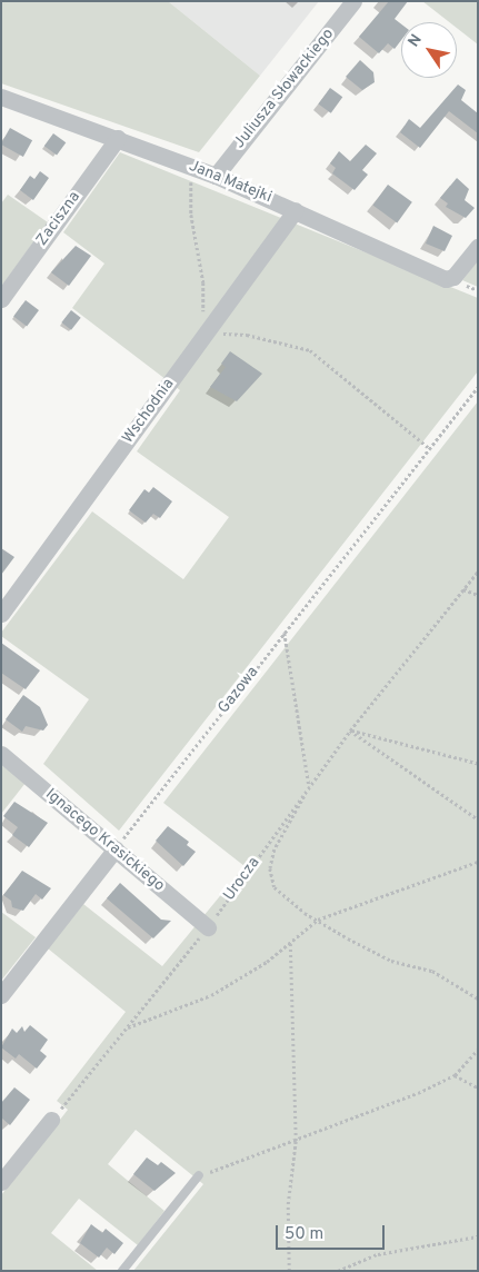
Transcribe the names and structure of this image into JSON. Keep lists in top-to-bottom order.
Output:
{
  "streets": {
    "street": [
      "Juliusza Słowackiego",
      "Jana Matejki",
      "Zaciszna",
      "Wschodnia",
      "Ignacego Krasickiego"
    ],
    "path": ["Gazowa", "Urocza"]
  },
  "crossings": [
    ["Juliusza Słowackiego", "Jana Matejki"],
    ["Jana Matejki", "Zaciszna"],
    ["Jana Matejki", "Wschodnia"],
    ["Gazowa", "Ignacego Krasickiego"],
    ["Ignacego Krasickiego", "Urocza"]
  ],
  "scale_bar": "50 m",
  "north": "top left"
}
